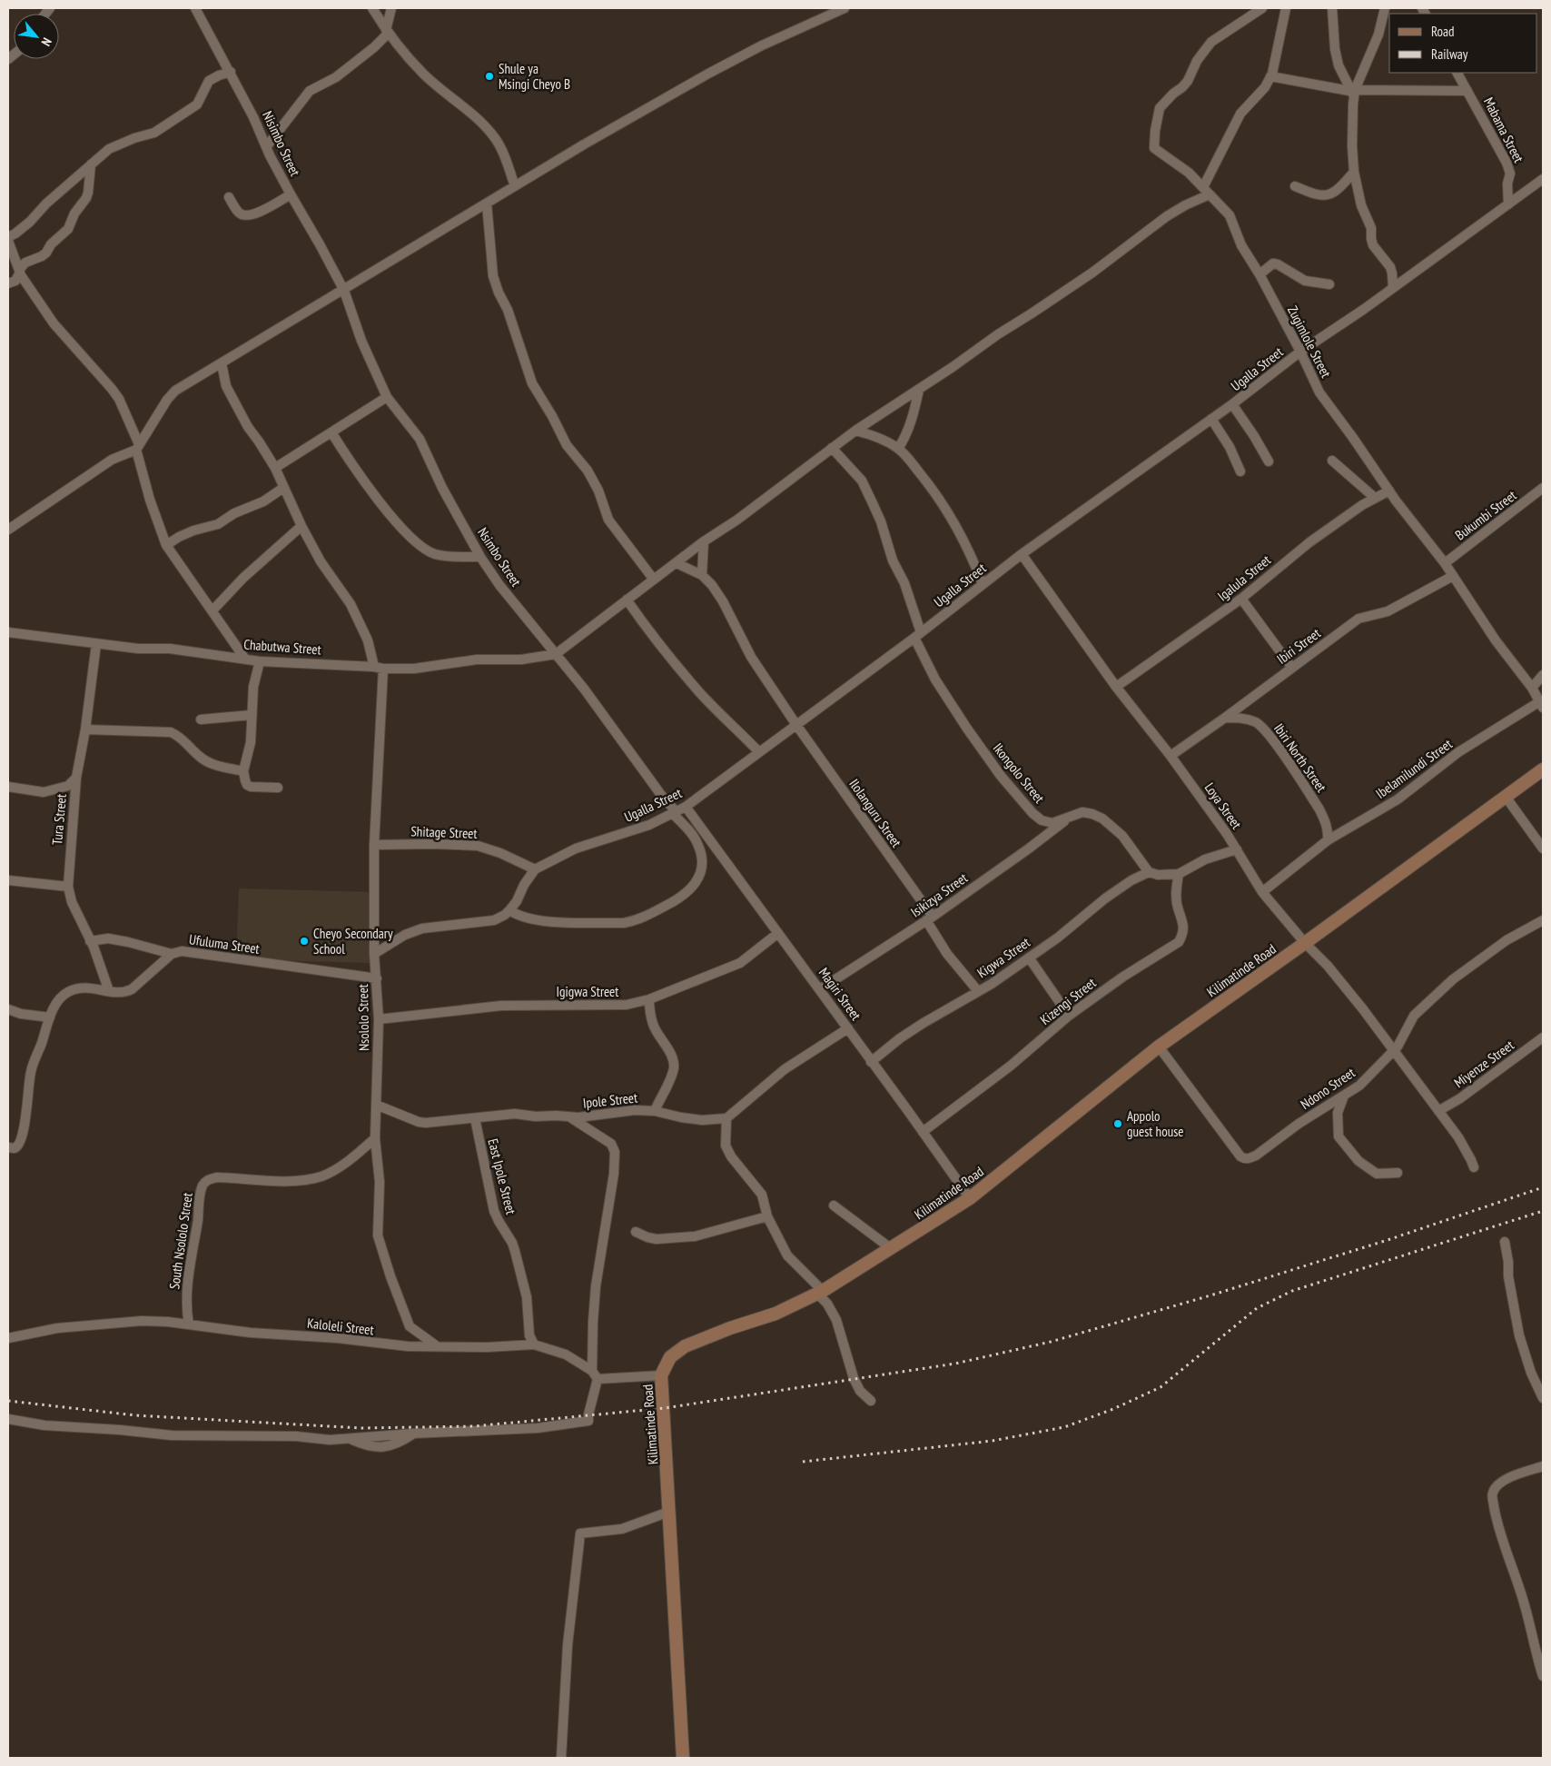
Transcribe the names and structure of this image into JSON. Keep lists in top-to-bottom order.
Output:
{
  "streets": {
    "main road": ["Kilimatinde Road"],
    "street": [
      "Mabama Street",
      "Nisimbo Street",
      "Zugimlole Street",
      "Ugalla Street",
      "Bukumbi Street",
      "Nsimbo Street",
      "Igalula Street",
      "Ibiri Street",
      "Chabutwa Street",
      "Ibiri North Street",
      "Ibelamilundi Street",
      "Ikongolo Street",
      "Loya Street",
      "Ilolanguru Street",
      "Tura Street",
      "Shitage Street",
      "Isikizya Street",
      "Ufuluma Street",
      "Kigwa Street",
      "Igigwa Street",
      "Magiri Street",
      "Kizengi Street",
      "Nsololo Street",
      "Miyenze Street",
      "Ndono Street",
      "Ipole Street",
      "East Ipole Street",
      "South Nsololo Street",
      "Kaloleli Street"
    ]
  },
  "crossings": [
    ["Mabama Street", "Ugalla Street"],
    ["Nisimbo Street", "Nsimbo Street"],
    ["Zugimlole Street", "Ugalla Street"],
    ["Zugimlole Street", "Bukumbi Street"],
    ["Zugimlole Street", "Igalula Street"],
    ["Zugimlole Street", "Ibiri Street"],
    ["Zugimlole Street", "Ibelamilundi Street"],
    ["Ugalla Street", "Nsimbo Street"],
    ["Ugalla Street", "Ikongolo Street"],
    ["Ugalla Street", "Loya Street"],
    ["Ugalla Street", "Ilolanguru Street"],
    ["Ugalla Street", "Shitage Street"],
    ["Ugalla Street", "Magiri Street"],
    ["Nsimbo Street", "Chabutwa Street"],
    ["Igalula Street", "Loya Street"],
    ["Ibiri Street", "Ibiri North Street"],
    ["Ibiri Street", "Loya Street"],
    ["Chabutwa Street", "Tura Street"],
    ["Chabutwa Street", "Nsololo Street"],
    ["Ibiri North Street", "Ibelamilundi Street"],
    ["Ibelamilundi Street", "Loya Street"],
    ["Ikongolo Street", "Isikizya Street"],
    ["Ikongolo Street", "Kigwa Street"],
    ["Loya Street", "Kilimatinde Road"],
    ["Loya Street", "Miyenze Street"],
    ["Loya Street", "Ndono Street"],
    ["Ilolanguru Street", "Isikizya Street"],
    ["Ilolanguru Street", "Kigwa Street"],
    ["Tura Street", "Ufuluma Street"],
    ["Shitage Street", "Nsololo Street"],
    ["Isikizya Street", "Magiri Street"],
    ["Ufuluma Street", "Nsololo Street"],
    ["Kigwa Street", "Magiri Street"],
    ["Kilimatinde Road", "Magiri Street"],
    ["Kilimatinde Road", "Ndono Street"],
    ["Igigwa Street", "Magiri Street"],
    ["Igigwa Street", "Nsololo Street"],
    ["Magiri Street", "Kizengi Street"],
    ["Nsololo Street", "Ipole Street"],
    ["Nsololo Street", "South Nsololo Street"],
    ["Nsololo Street", "Kaloleli Street"],
    ["Ipole Street", "East Ipole Street"],
    ["East Ipole Street", "Kaloleli Street"],
    ["South Nsololo Street", "Kaloleli Street"]
  ],
  "places": ["Shule ya Msingi Cheyo B", "Cheyo Secondary School", "Appolo guest house"],
  "legend": ["Road", "Railway"],
  "north": "bottom right"
}
